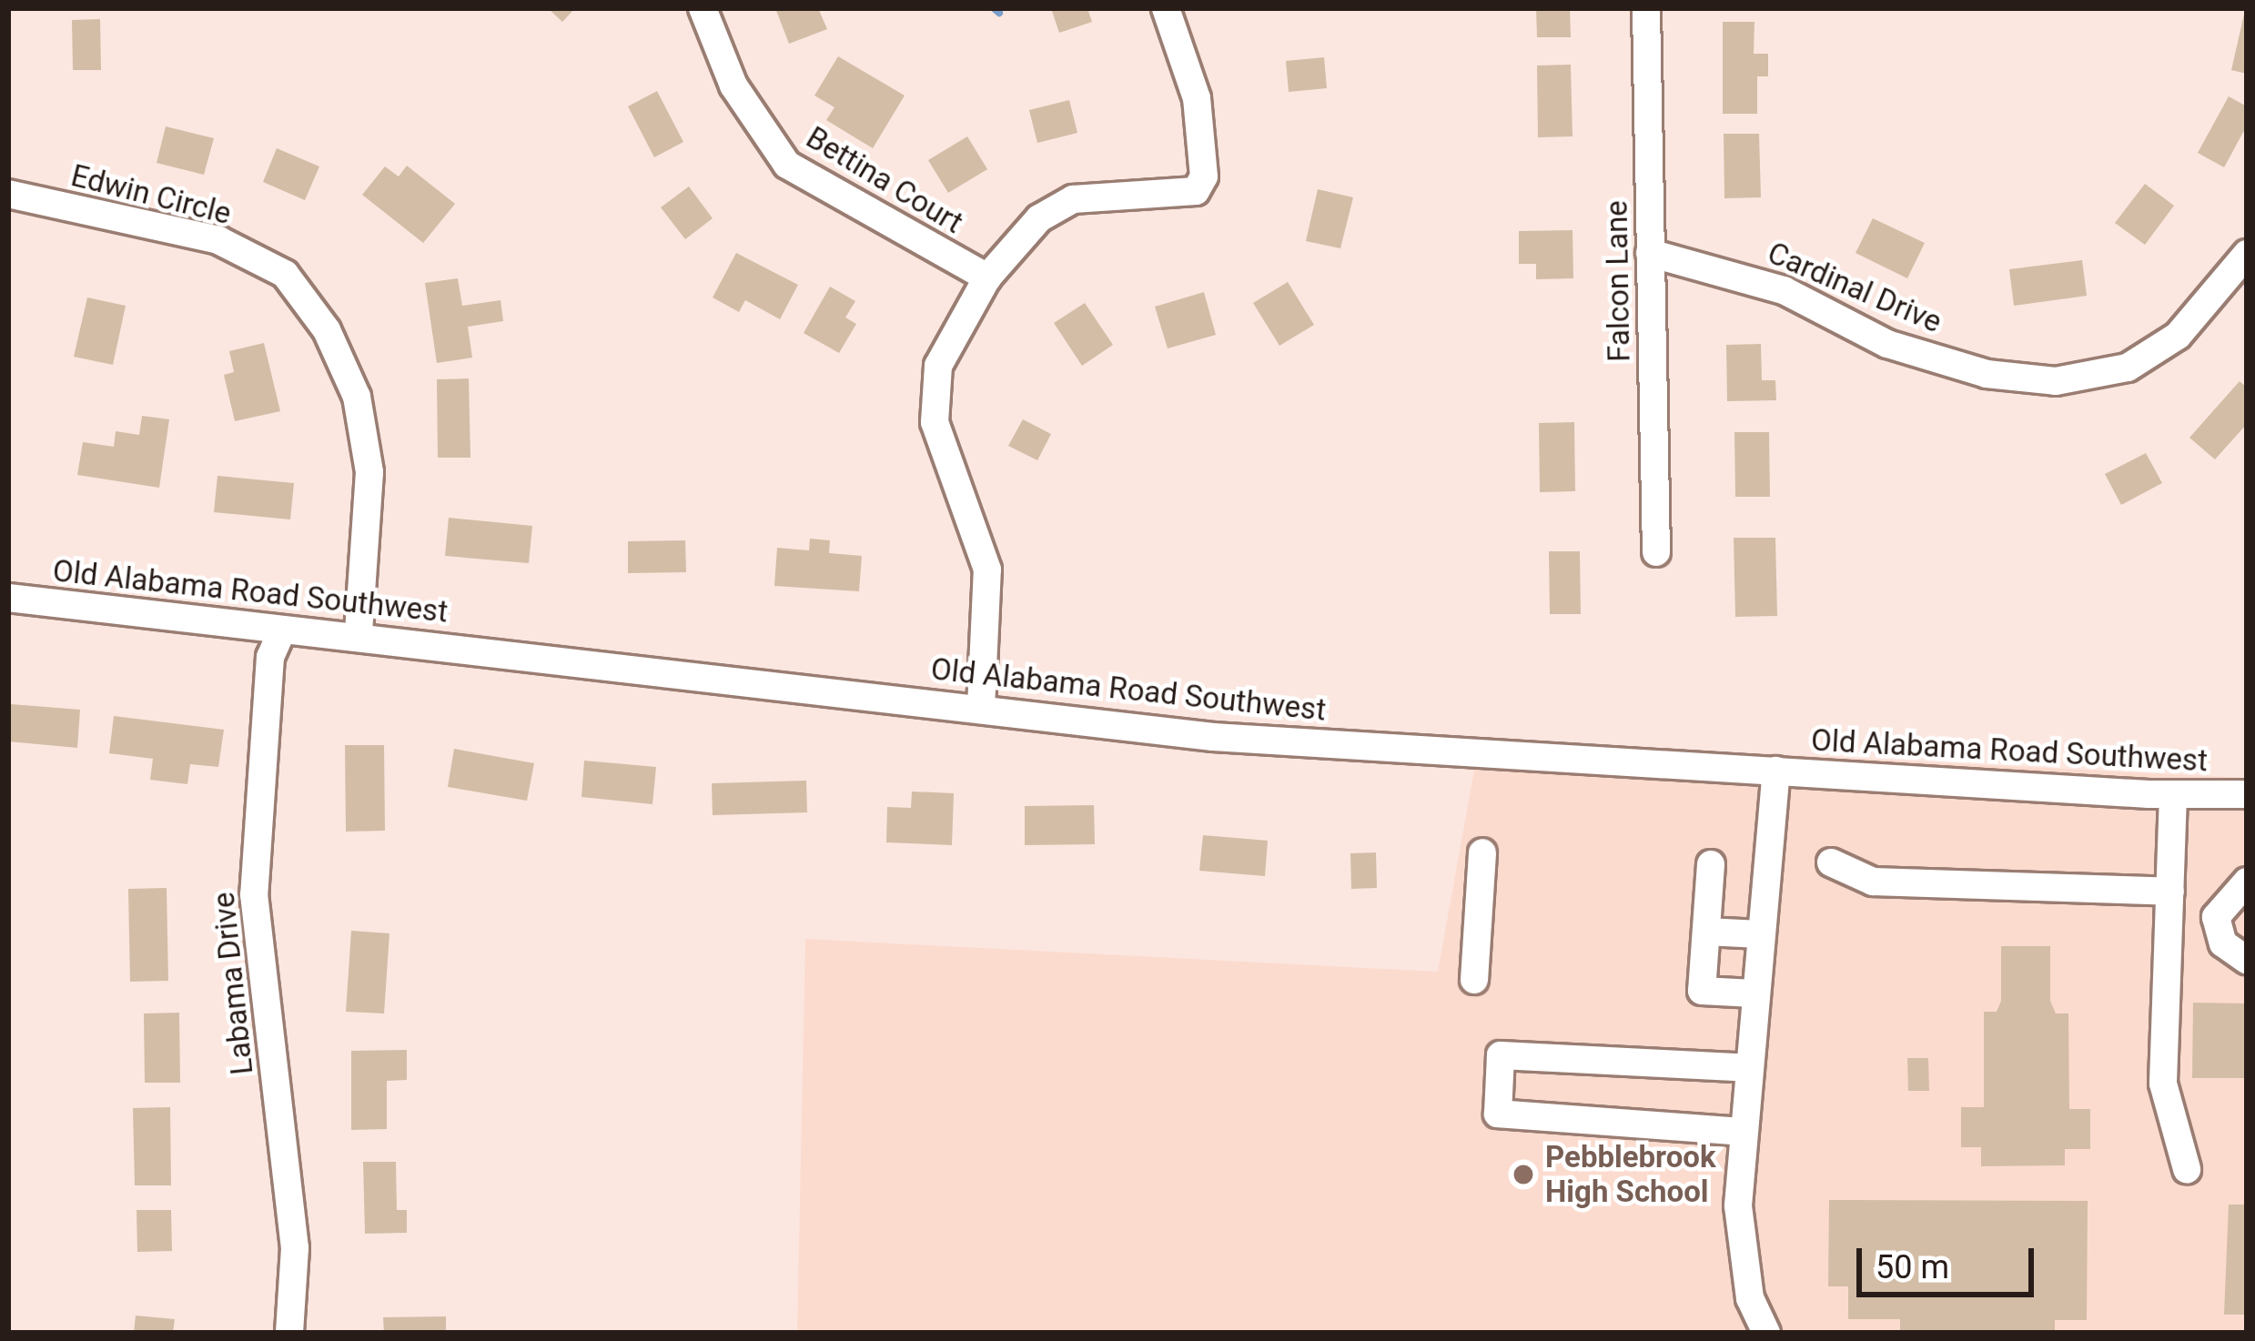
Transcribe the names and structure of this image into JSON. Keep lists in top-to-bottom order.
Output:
{
  "streets": {
    "street": [
      "Bettina Court",
      "Edwin Circle",
      "Falcon Lane",
      "Cardinal Drive",
      "Old Alabama Road Southwest",
      "Labama Drive"
    ]
  },
  "crossings": [
    ["Edwin Circle", "Old Alabama Road Southwest"],
    ["Falcon Lane", "Cardinal Drive"],
    ["Old Alabama Road Southwest", "Labama Drive"]
  ],
  "places": ["Pebblebrook High School"],
  "scale_bar": "50 m"
}
